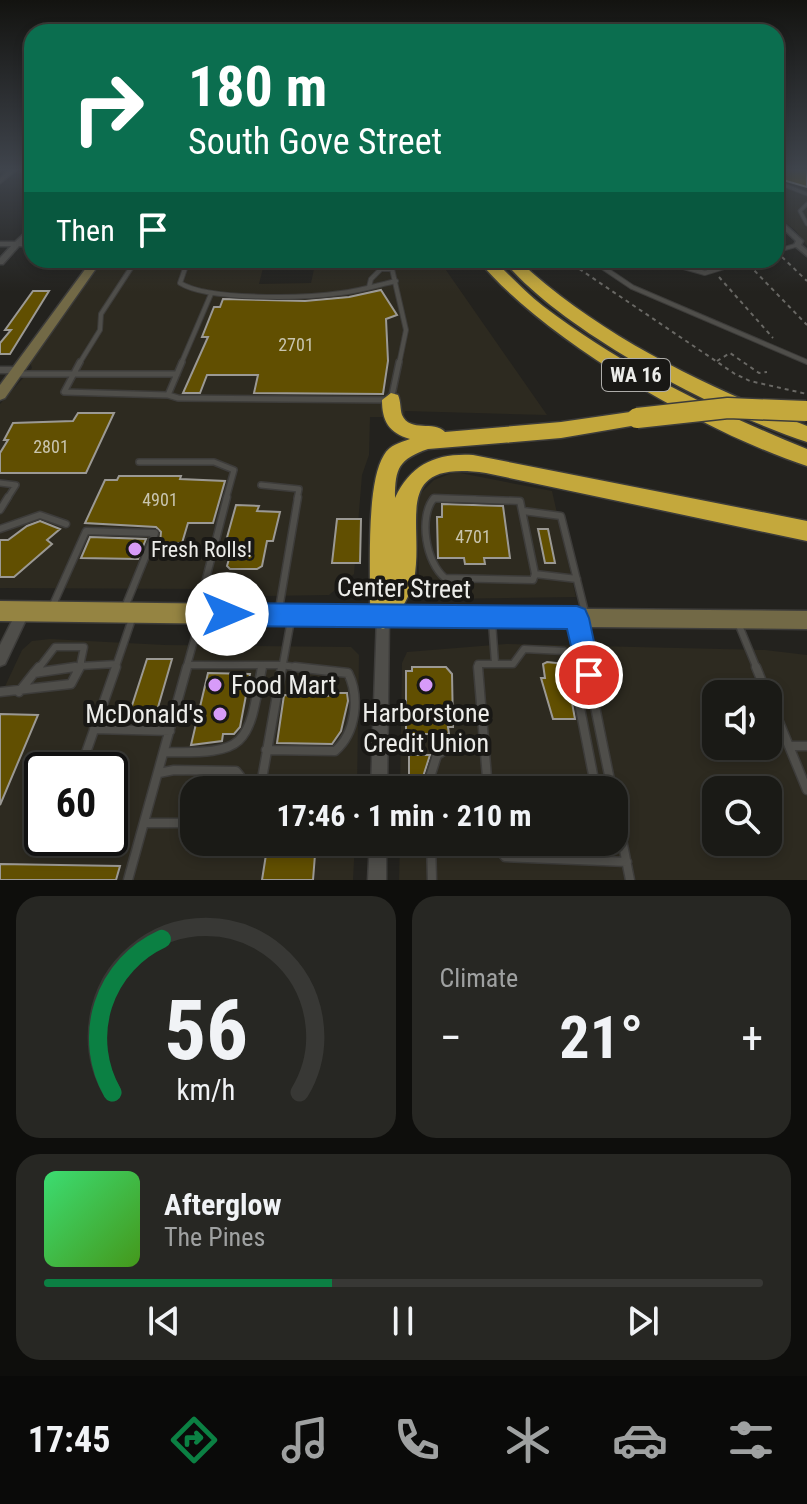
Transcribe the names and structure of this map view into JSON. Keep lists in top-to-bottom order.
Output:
{
  "streets": {
    "highway": ["WA 16"],
    "main road": ["Center Street"]
  },
  "places": [
    "Fresh Rolls!",
    "Food Mart",
    "Harborstone Credit Union",
    "McDonald's"
  ],
  "house_numbers": [
    "2701",
    "2801",
    "4901",
    "4701"
  ],
  "page": {
    "turn": ["180 m", "South Gove Street"],
    "then": "Then",
    "limit": "60",
    "trip": "17:46 · 1 min · 210 m",
    "tile": "Climate",
    "heat": ["−", "21°", "+"],
    "song": ["Afterglow", "The Pines"],
    "tabs": "17:45",
    "gauge": ["56", "km/h"]
  }
}
